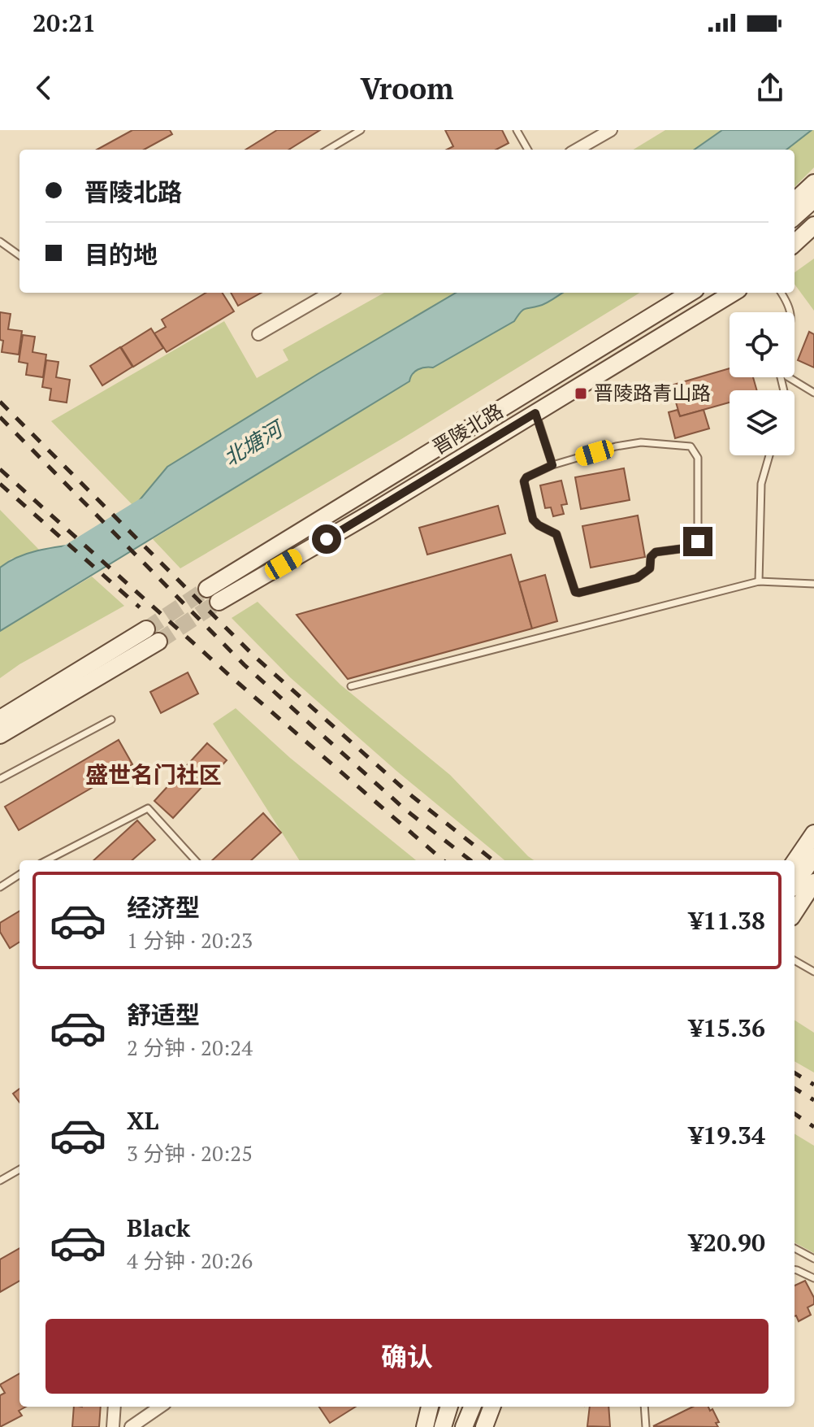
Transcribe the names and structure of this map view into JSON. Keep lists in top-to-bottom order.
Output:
{
  "streets": {
    "main road": ["晋陵北路"]
  },
  "districts": ["盛世名门社区"],
  "water": ["北塘河"],
  "places": {
    "transit": ["晋陵路青山路"]
  },
  "page": {
    "status": "20:21",
    "header": "Vroom",
    "banner": ["晋陵北路", "目的地"],
    "list": [
      {
        "name": "经济型",
        "note": "1 分钟 · 20:23",
        "value": "¥11.38"
      },
      {
        "name": "舒适型",
        "note": "2 分钟 · 20:24",
        "value": "¥15.36"
      },
      {
        "name": "XL",
        "note": "3 分钟 · 20:25",
        "value": "¥19.34"
      },
      {
        "name": "Black",
        "note": "4 分钟 · 20:26",
        "value": "¥20.90"
      }
    ],
    "buttons": "确认"
  }
}
